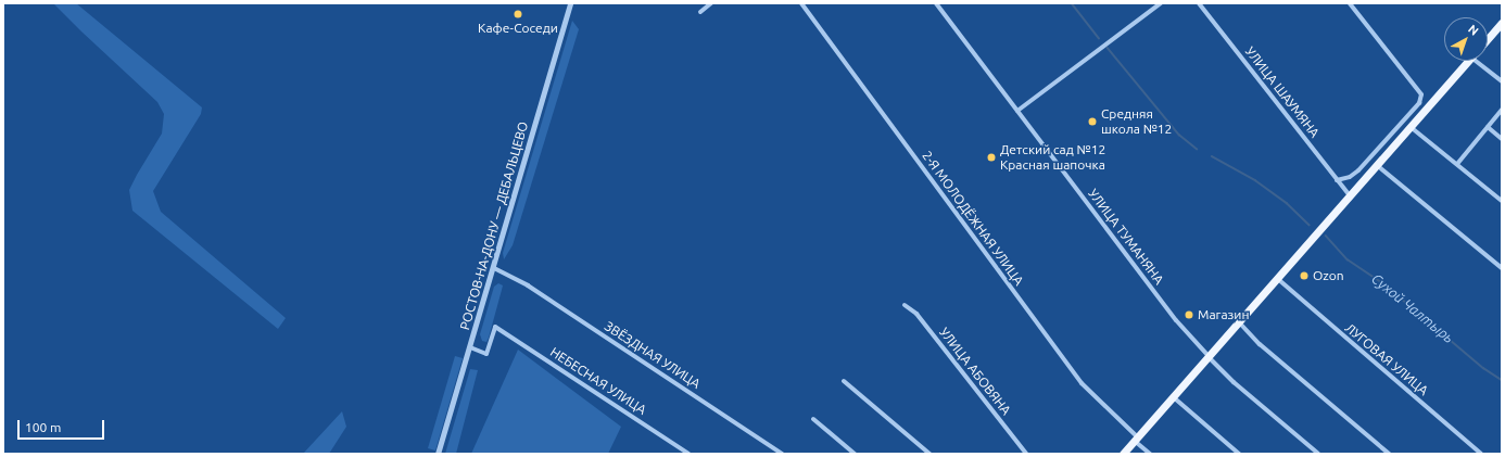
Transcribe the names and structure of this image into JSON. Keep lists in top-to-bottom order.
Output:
{
  "streets": {
    "street": [
      "УЛИЦА ШАУМЯНА",
      "2-Я МОЛОДЁЖНАЯ УЛИЦА",
      "РОСТОВ-НА-ДОНУ — ДЕБАЛЬЦЕВО",
      "УЛИЦА ТУМАНЯНА",
      "ЗВЁЗДНАЯ УЛИЦА",
      "ЛУГОВАЯ УЛИЦА",
      "УЛИЦА АБОВЯНА",
      "НЕБЕСНАЯ УЛИЦА"
    ]
  },
  "crossings": [
    ["РОСТОВ-НА-ДОНУ — ДЕБАЛЬЦЕВО", "ЗВЁЗДНАЯ УЛИЦА"],
    ["РОСТОВ-НА-ДОНУ — ДЕБАЛЬЦЕВО", "НЕБЕСНАЯ УЛИЦА"]
  ],
  "water": ["Сухой Чалтырь"],
  "places": [
    "Кафе-Соседи",
    "Средняя школа №12",
    "Детский сад №12 Красная шапочка",
    "Ozon",
    "Магазин"
  ],
  "scale_bar": "100 m",
  "north": "top right"
}
